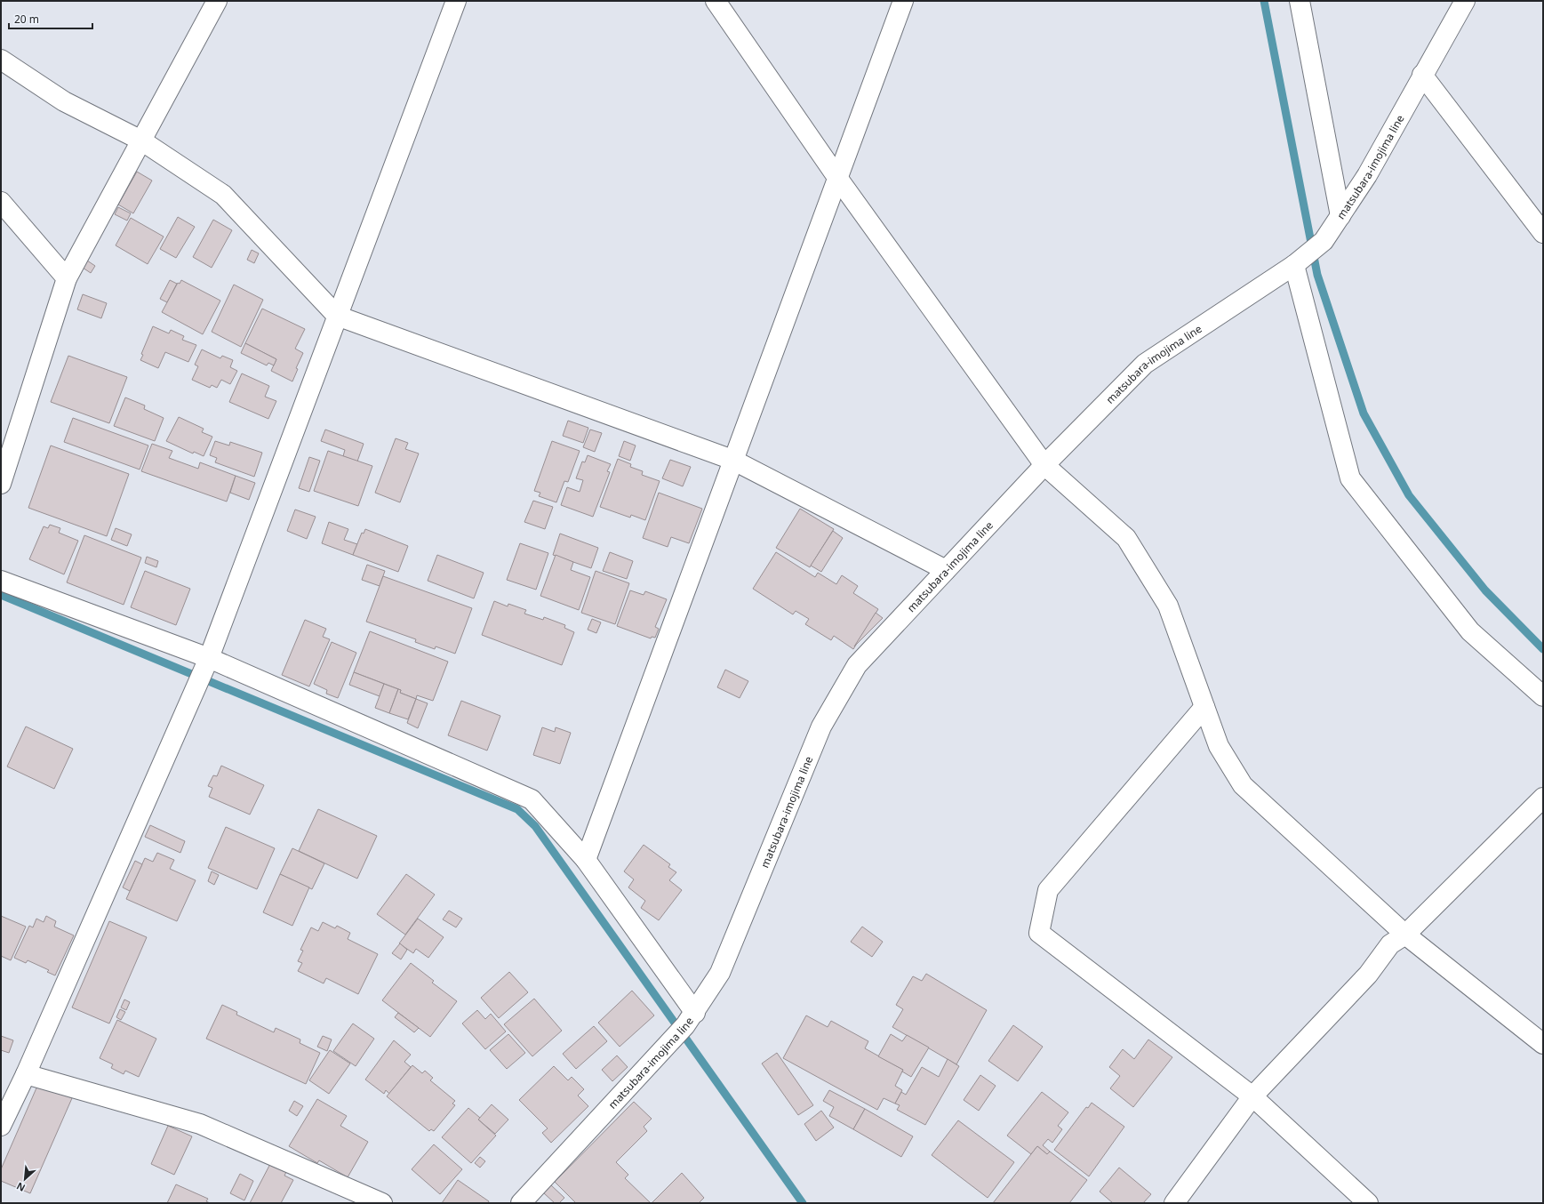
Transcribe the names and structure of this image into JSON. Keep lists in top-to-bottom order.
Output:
{
  "streets": {
    "street": ["matsubara-imojima line"]
  },
  "scale_bar": "20 m",
  "north": "bottom left"
}
